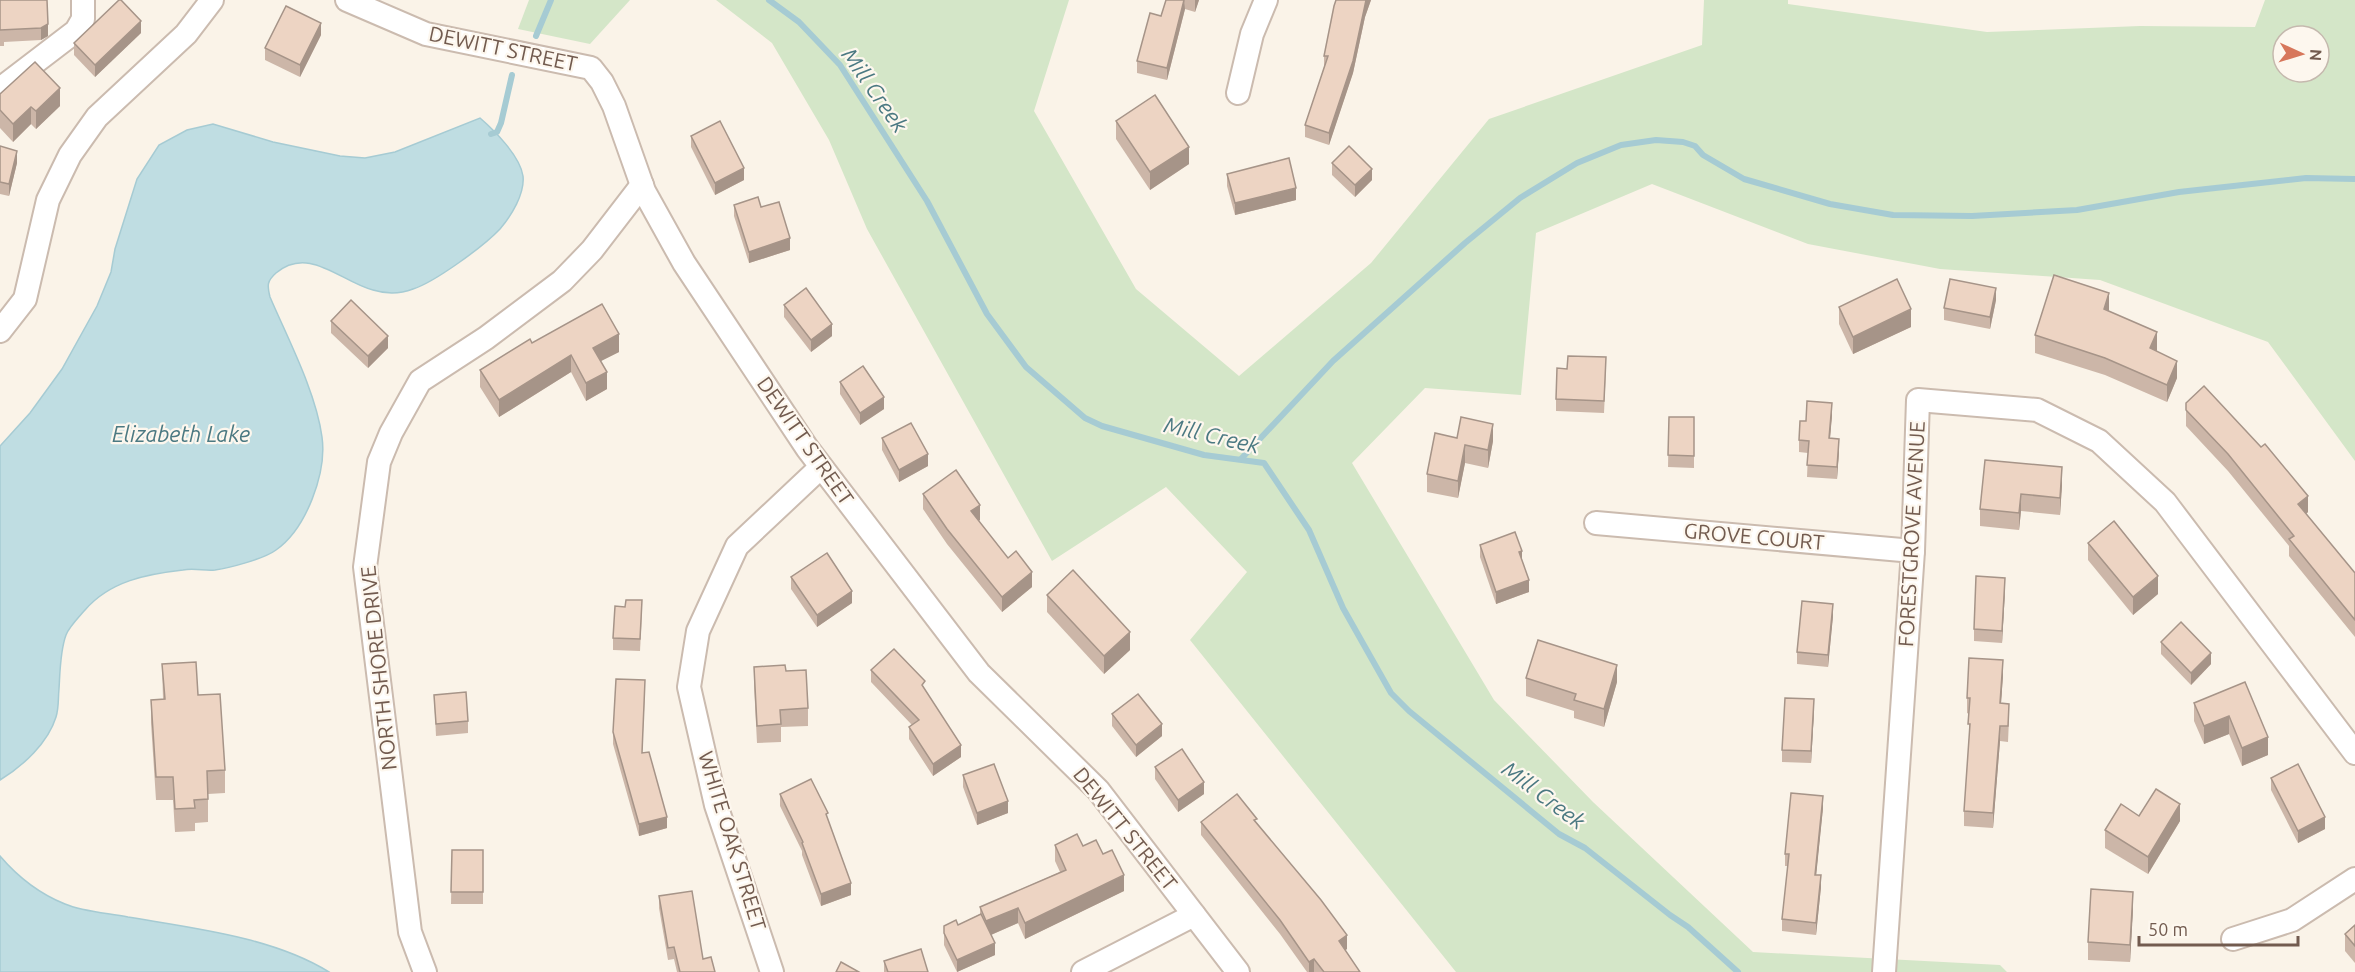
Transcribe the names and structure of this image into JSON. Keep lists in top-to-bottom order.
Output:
{
  "streets": {
    "street": [
      "DEWITT STREET",
      "FORESTGROVE AVENUE",
      "GROVE COURT",
      "NORTH SHORE DRIVE",
      "WHITE OAK STREET"
    ]
  },
  "crossings": [
    ["DEWITT STREET", "NORTH SHORE DRIVE"],
    ["DEWITT STREET", "WHITE OAK STREET"],
    ["FORESTGROVE AVENUE", "GROVE COURT"]
  ],
  "water": ["Mill Creek", "Elizabeth Lake"],
  "scale_bar": "50 m",
  "north": "right"
}
